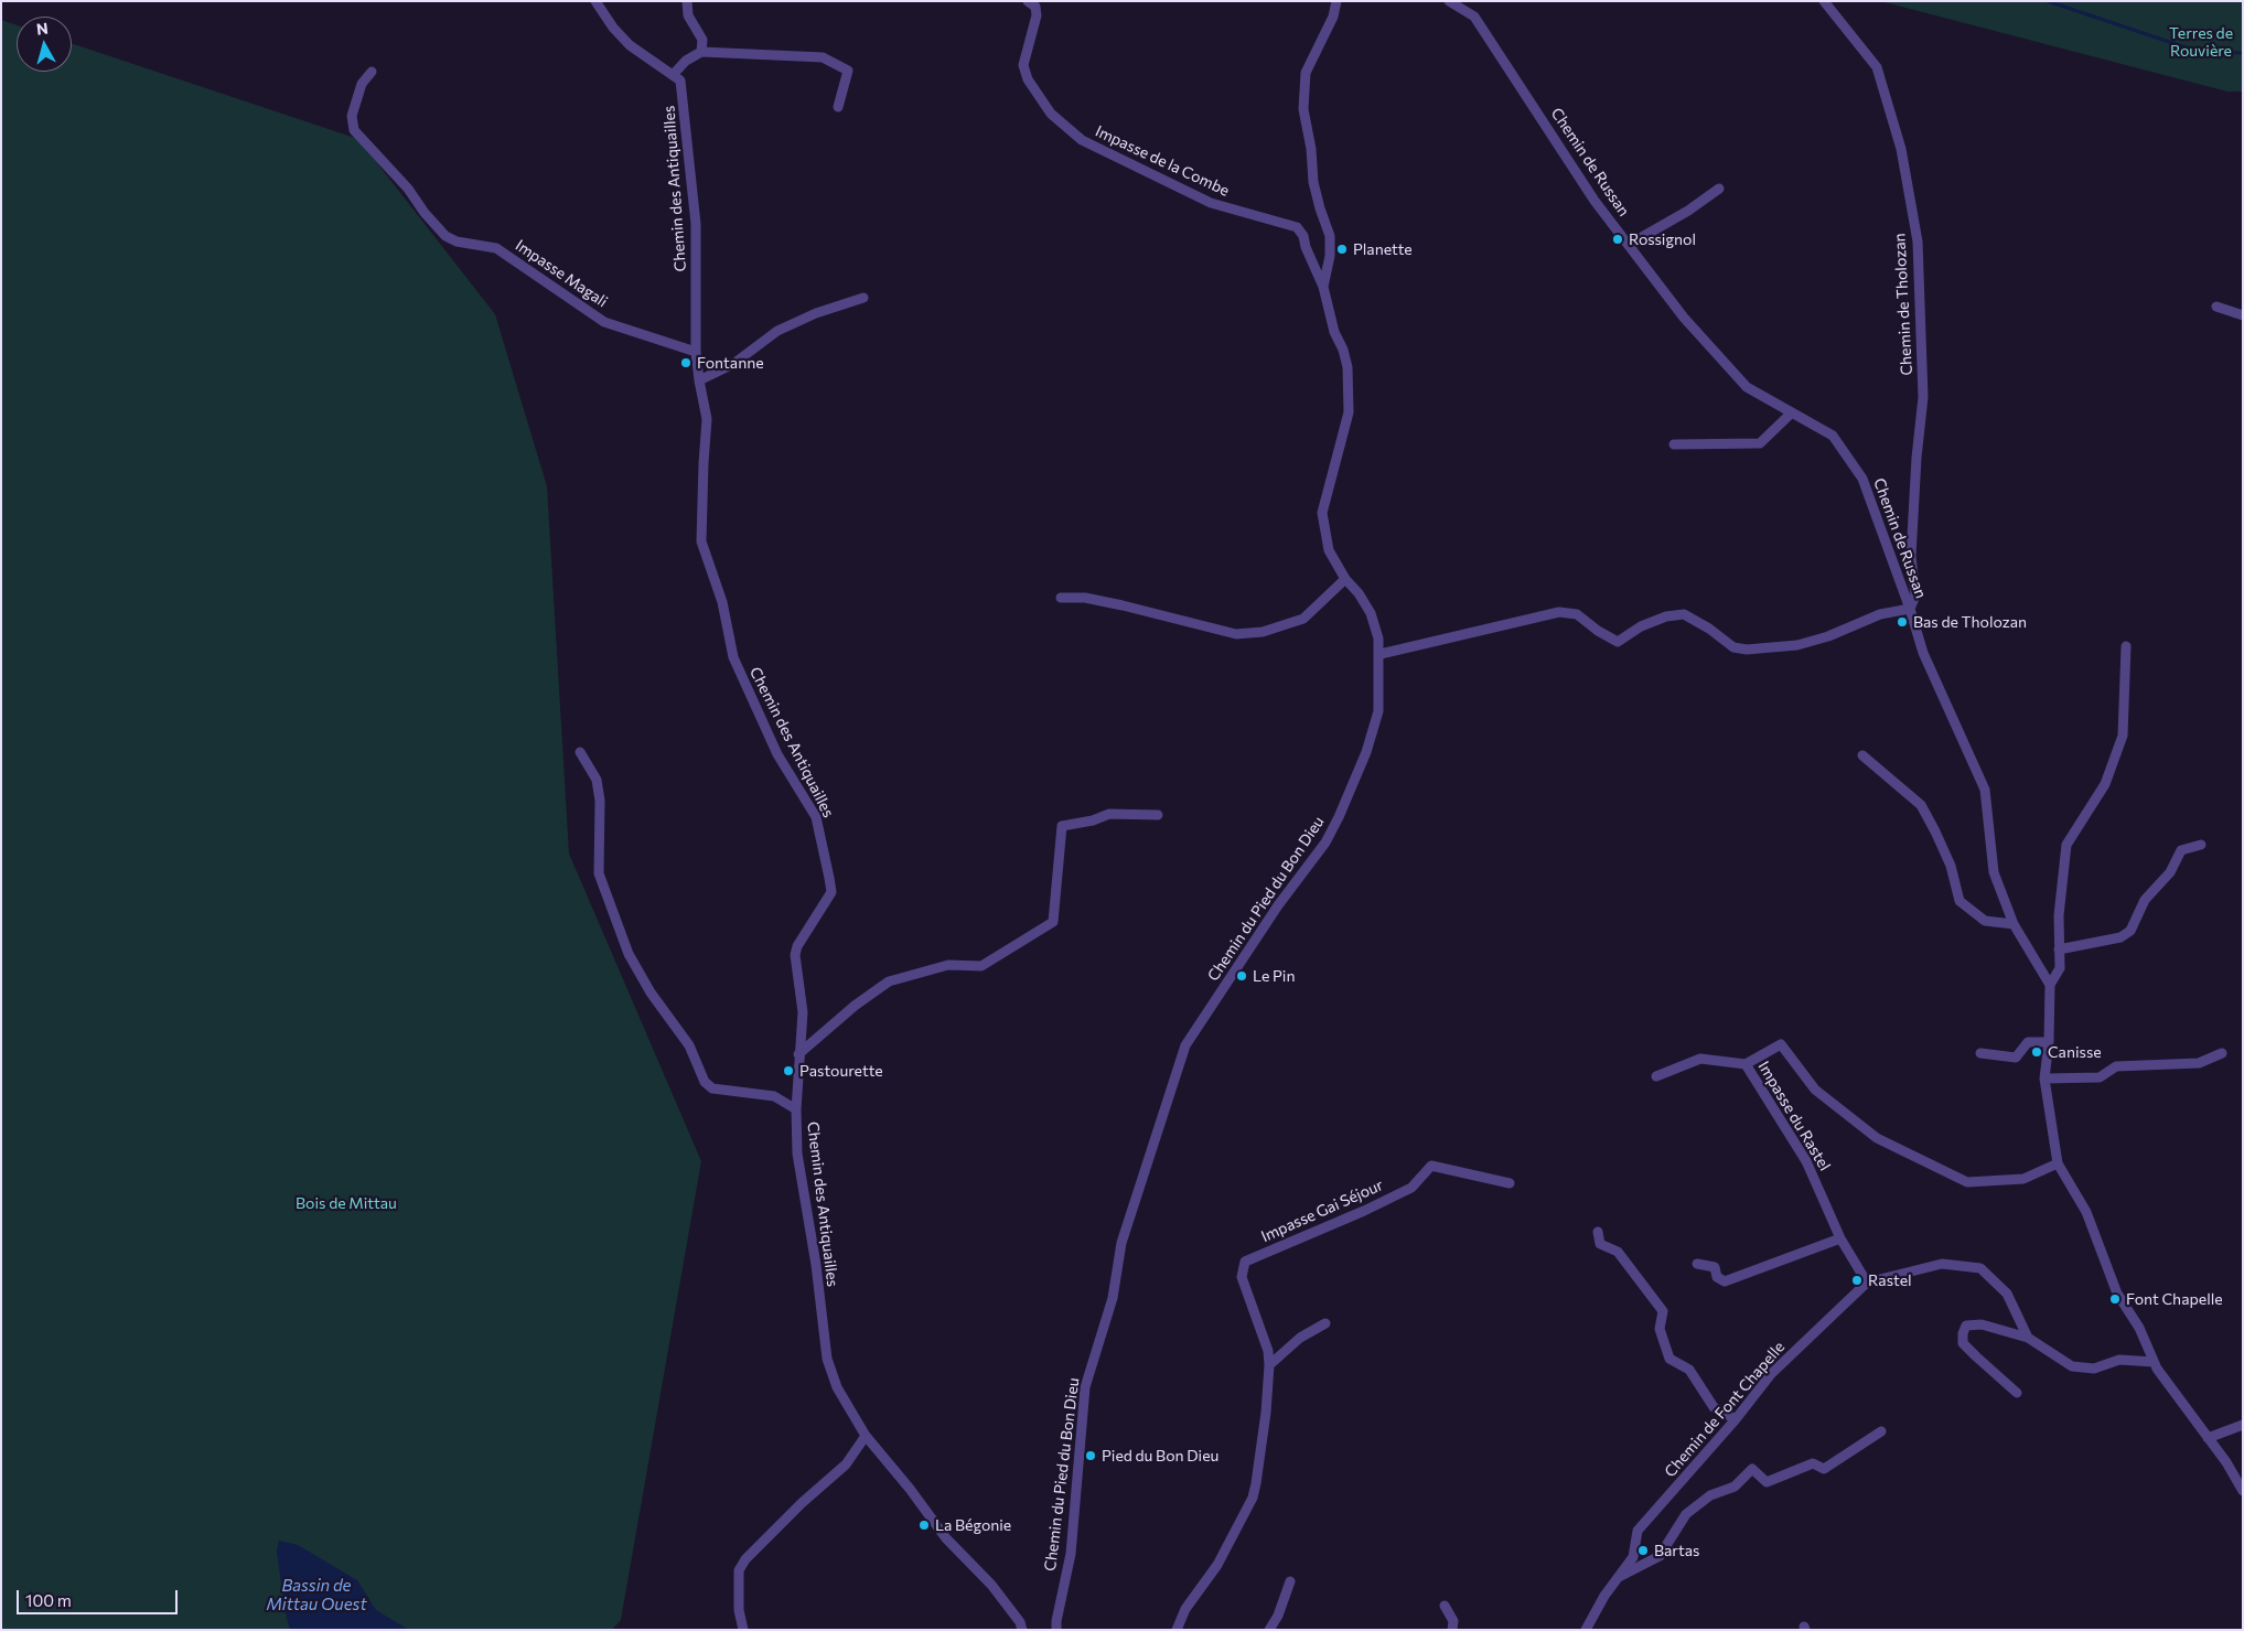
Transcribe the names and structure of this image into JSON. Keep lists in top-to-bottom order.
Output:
{
  "streets": {
    "street": [
      "Impasse de la Combe",
      "Chemin de Russan",
      "Chemin des Antiquailles",
      "Impasse Magali",
      "Chemin de Tholozan",
      "Chemin du Pied du Bon Dieu",
      "Impasse du Rastel",
      "Impasse Gai Séjour",
      "Chemin de Font Chapelle"
    ]
  },
  "crossings": [
    ["Impasse de la Combe", "Chemin du Pied du Bon Dieu"],
    ["Chemin de Russan", "Chemin de Tholozan"],
    ["Chemin des Antiquailles", "Impasse Magali"],
    ["Impasse du Rastel", "Chemin de Font Chapelle"]
  ],
  "water": ["Bassin de Mittau Ouest"],
  "parks": ["Terres de Rouvière", "Bois de Mittau"],
  "places": [
    "Rossignol",
    "Planette",
    "Fontanne",
    "Bas de Tholozan",
    "Le Pin",
    "Canisse",
    "Pastourette",
    "Rastel",
    "Font Chapelle",
    "Pied du Bon Dieu",
    "La Bégonie",
    "Bartas"
  ],
  "scale_bar": "100 m",
  "north": "top"
}
